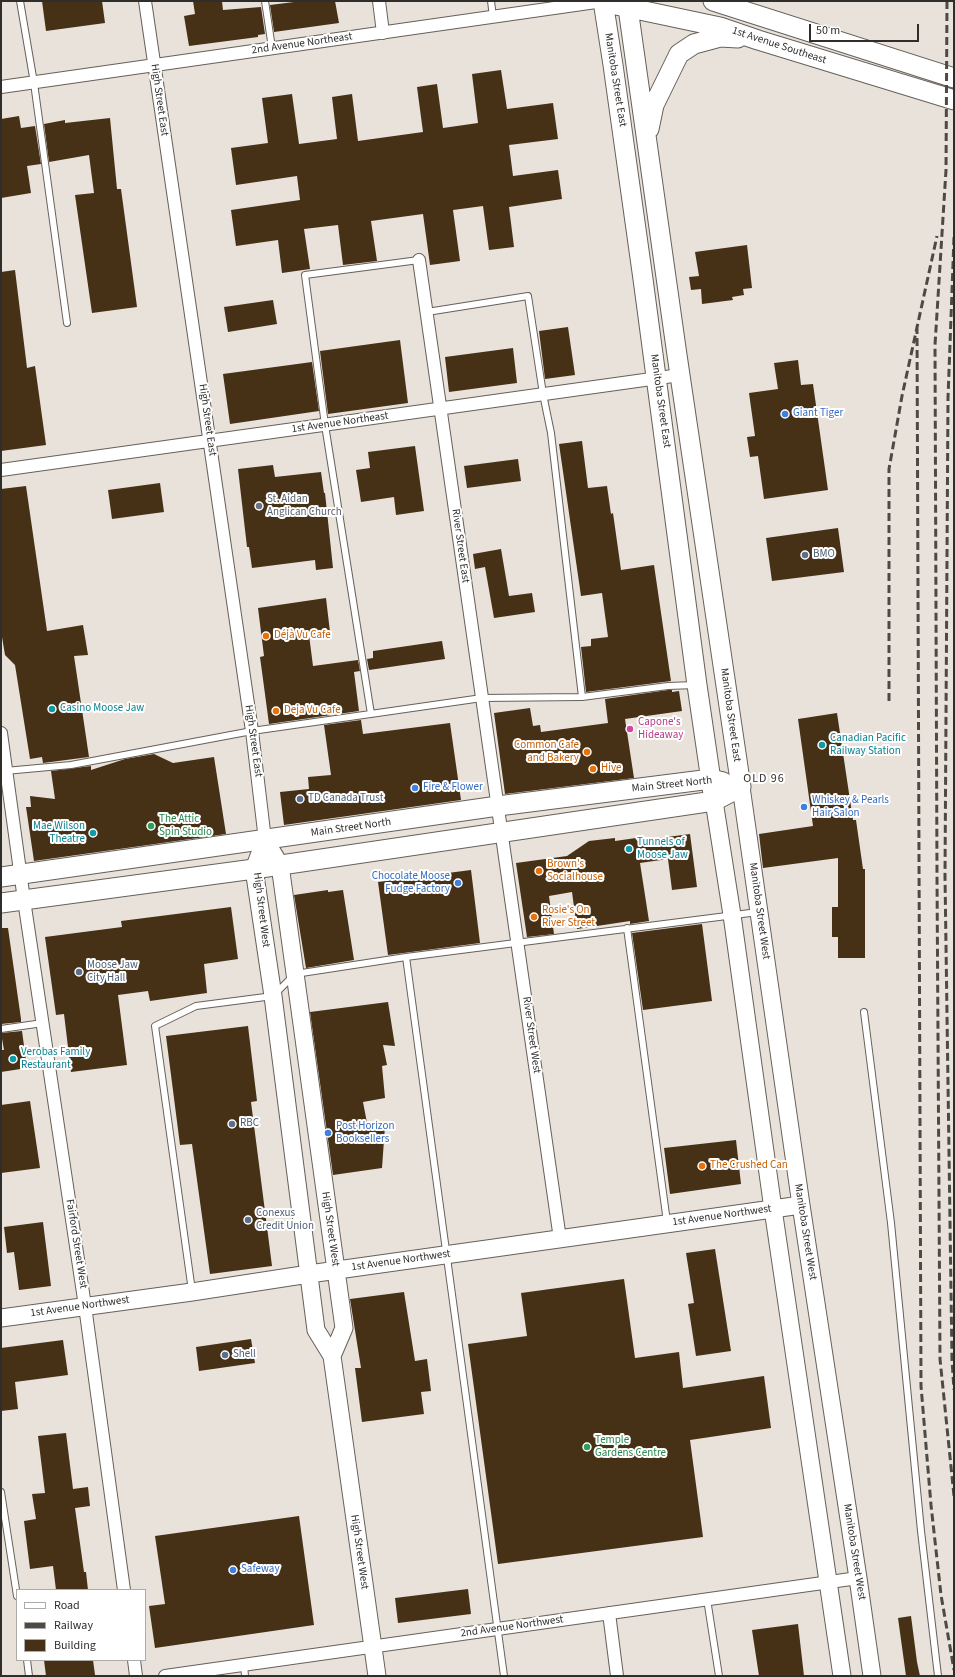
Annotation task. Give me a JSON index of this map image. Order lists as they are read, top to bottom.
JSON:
{
  "streets": {
    "main road": [
      "1st Avenue Southeast",
      "Manitoba Street East",
      "Main Street North",
      "High Street West",
      "Manitoba Street West",
      "1st Avenue Northwest"
    ],
    "street": [
      "2nd Avenue Northeast",
      "High Street East",
      "1st Avenue Northeast",
      "River Street East",
      "River Street West",
      "Fairford Street West",
      "2nd Avenue Northwest"
    ]
  },
  "crossings": [
    ["2nd Avenue Northeast", "1st Avenue Southeast"],
    ["2nd Avenue Northeast", "Manitoba Street East"],
    ["2nd Avenue Northeast", "High Street East"],
    ["1st Avenue Southeast", "Manitoba Street East"],
    ["Manitoba Street East", "1st Avenue Northeast"],
    ["Manitoba Street East", "Main Street North"],
    ["Manitoba Street East", "Manitoba Street West"],
    ["High Street East", "1st Avenue Northeast"],
    ["High Street East", "Main Street North"],
    ["High Street East", "High Street West"],
    ["1st Avenue Northeast", "River Street East"],
    ["River Street East", "Main Street North"],
    ["River Street East", "River Street West"],
    ["Main Street North", "High Street West"],
    ["Main Street North", "Manitoba Street West"],
    ["Main Street North", "River Street West"],
    ["Main Street North", "Fairford Street West"],
    ["High Street West", "1st Avenue Northwest"],
    ["High Street West", "2nd Avenue Northwest"],
    ["Manitoba Street West", "1st Avenue Northwest"],
    ["Manitoba Street West", "2nd Avenue Northwest"],
    ["River Street West", "1st Avenue Northwest"],
    ["1st Avenue Northwest", "Fairford Street West"]
  ],
  "districts": ["OLD 96"],
  "places": [
    "Giant Tiger",
    "St. Aidan Anglican Church",
    "BMO",
    "Déjà Vu Cafe",
    "Casino Moose Jaw",
    "Deja Vu Cafe",
    "Capone's Hideaway",
    "Canadian Pacific Railway Station",
    "Common Cafe and Bakery",
    "Hive",
    "Fire & Flower",
    "TD Canada Trust",
    "Whiskey & Pearls Hair Salon",
    "The Attic Spin Studio",
    "Mae Wilson Theatre",
    "Tunnels of Moose Jaw",
    "Brown's Socialhouse",
    "Chocolate Moose Fudge Factory",
    "Rosie's On River Street",
    "Moose Jaw City Hall",
    "Verobas Family Restaurant",
    "RBC",
    "Post Horizon Booksellers",
    "The Crushed Can",
    "Conexus Credit Union",
    "Shell",
    "Temple Gardens Centre",
    "Safeway"
  ],
  "legend": ["Road", "Railway", "Building"],
  "scale_bar": "50 m"
}
